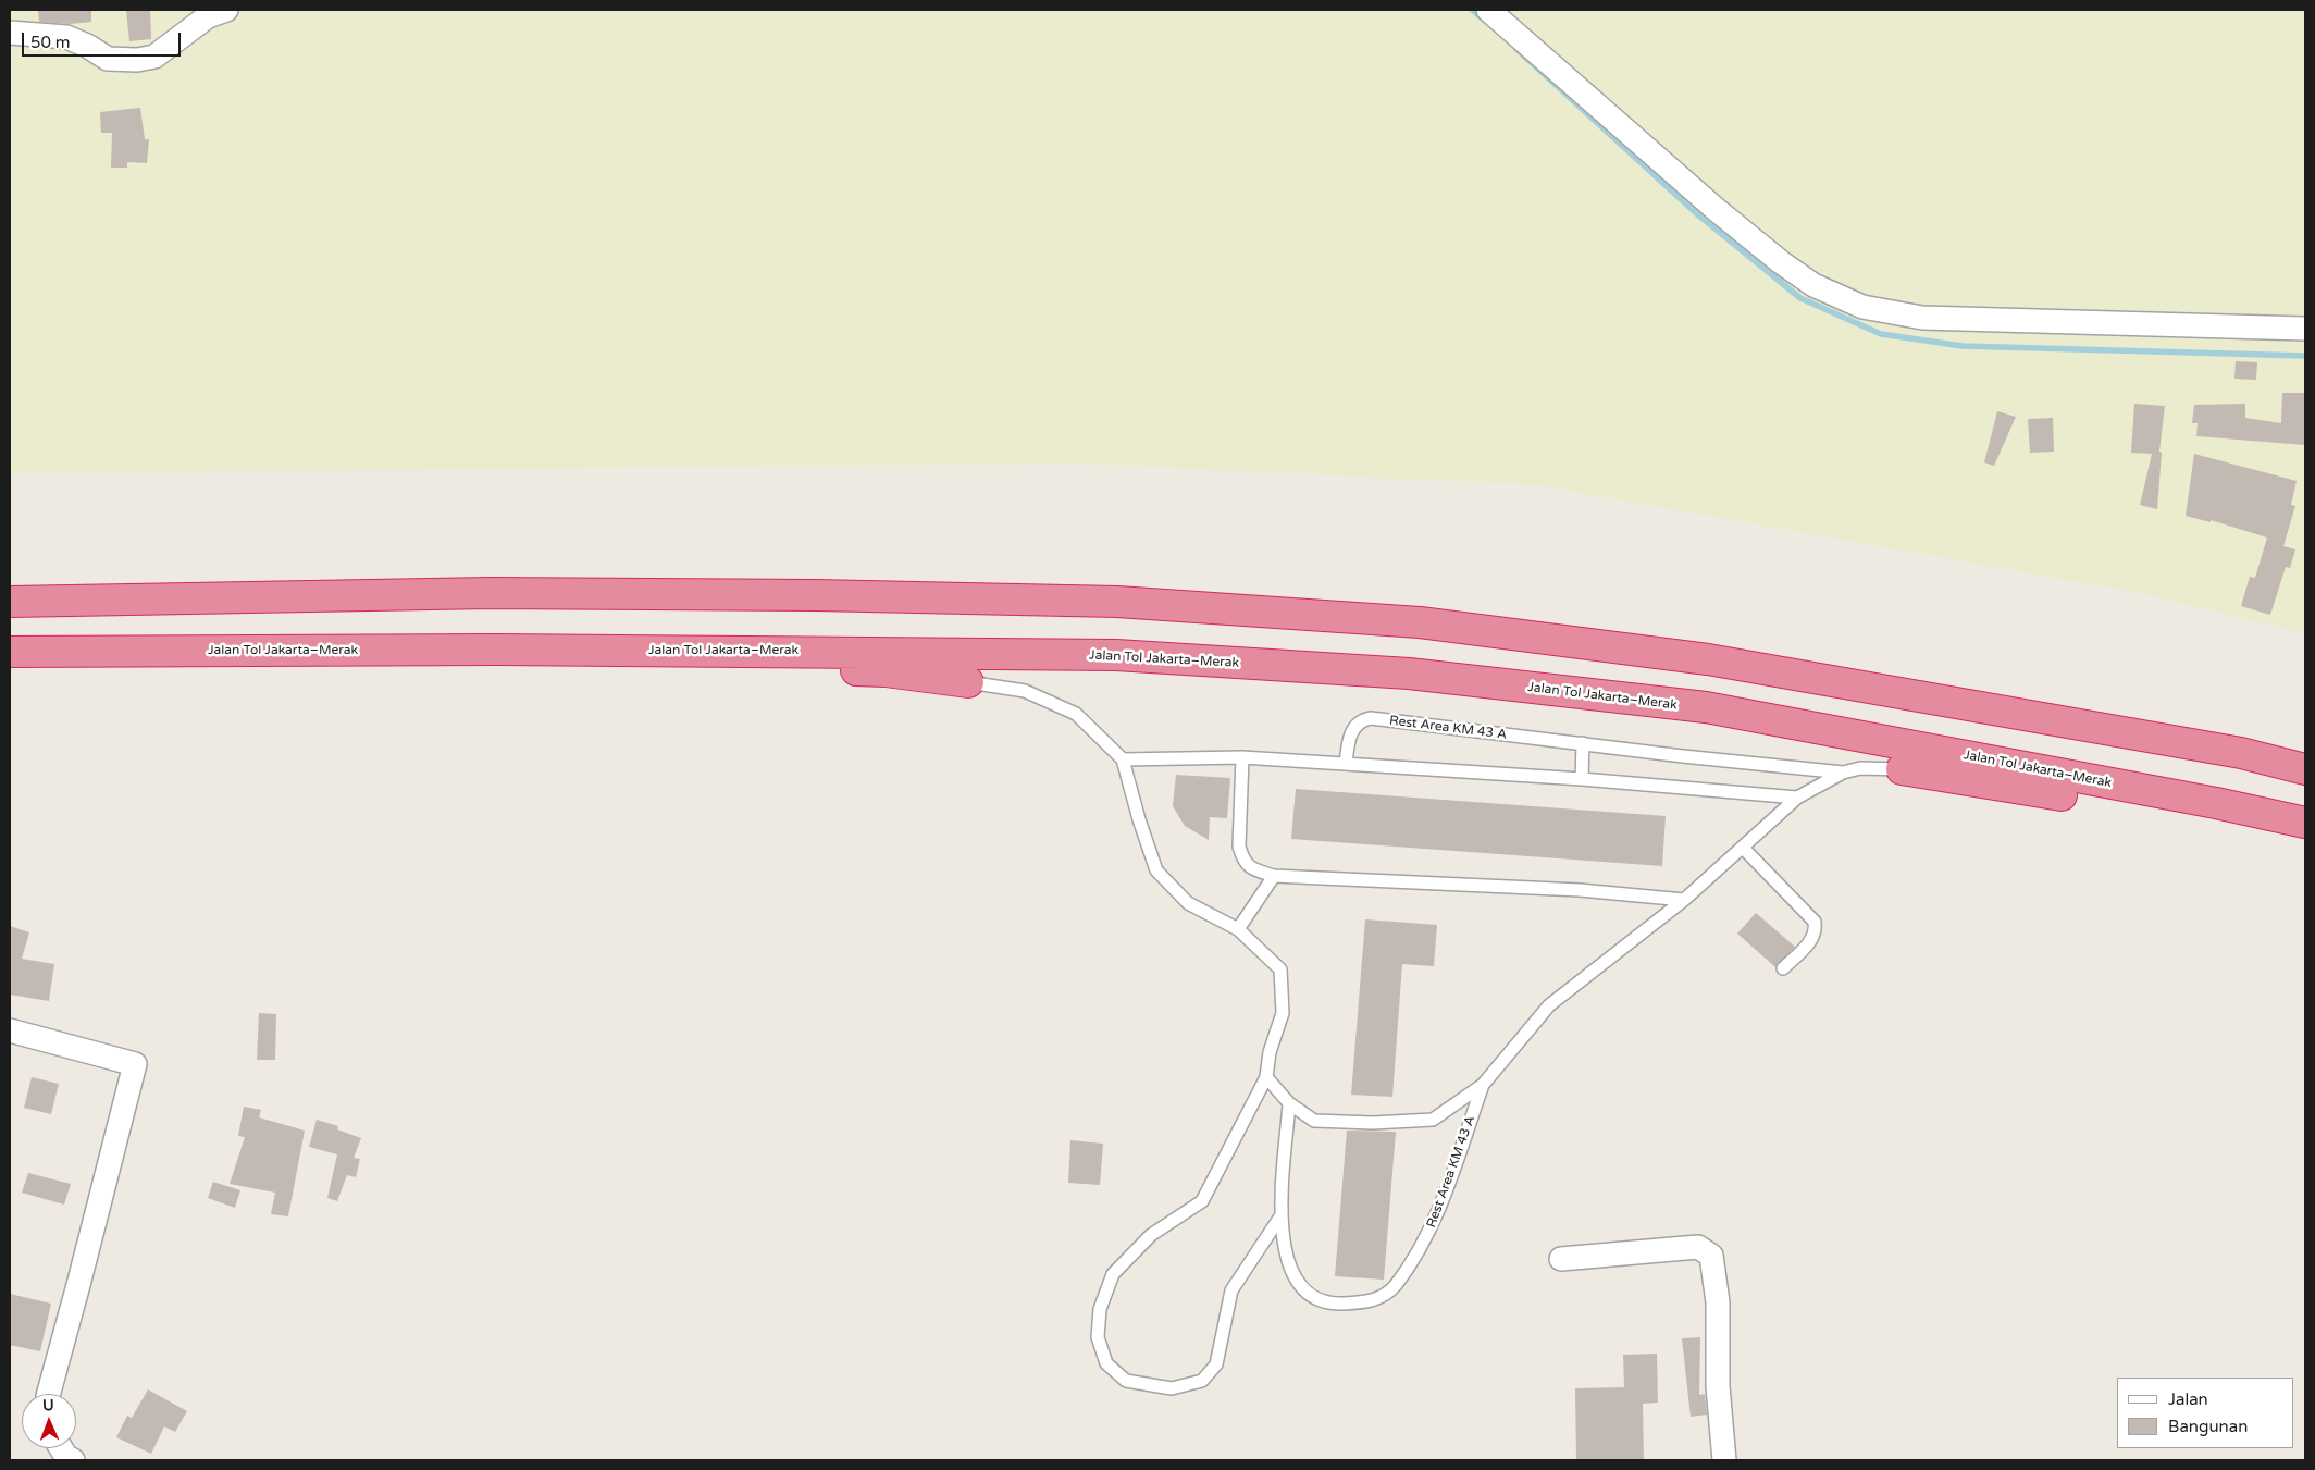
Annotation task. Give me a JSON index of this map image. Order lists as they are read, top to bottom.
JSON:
{
  "streets": {
    "highway": ["Jalan Tol Jakarta–Merak"],
    "lane": ["Rest Area KM 43 A"]
  },
  "legend": ["Jalan", "Bangunan"],
  "scale_bar": "50 m",
  "north": "top"
}
